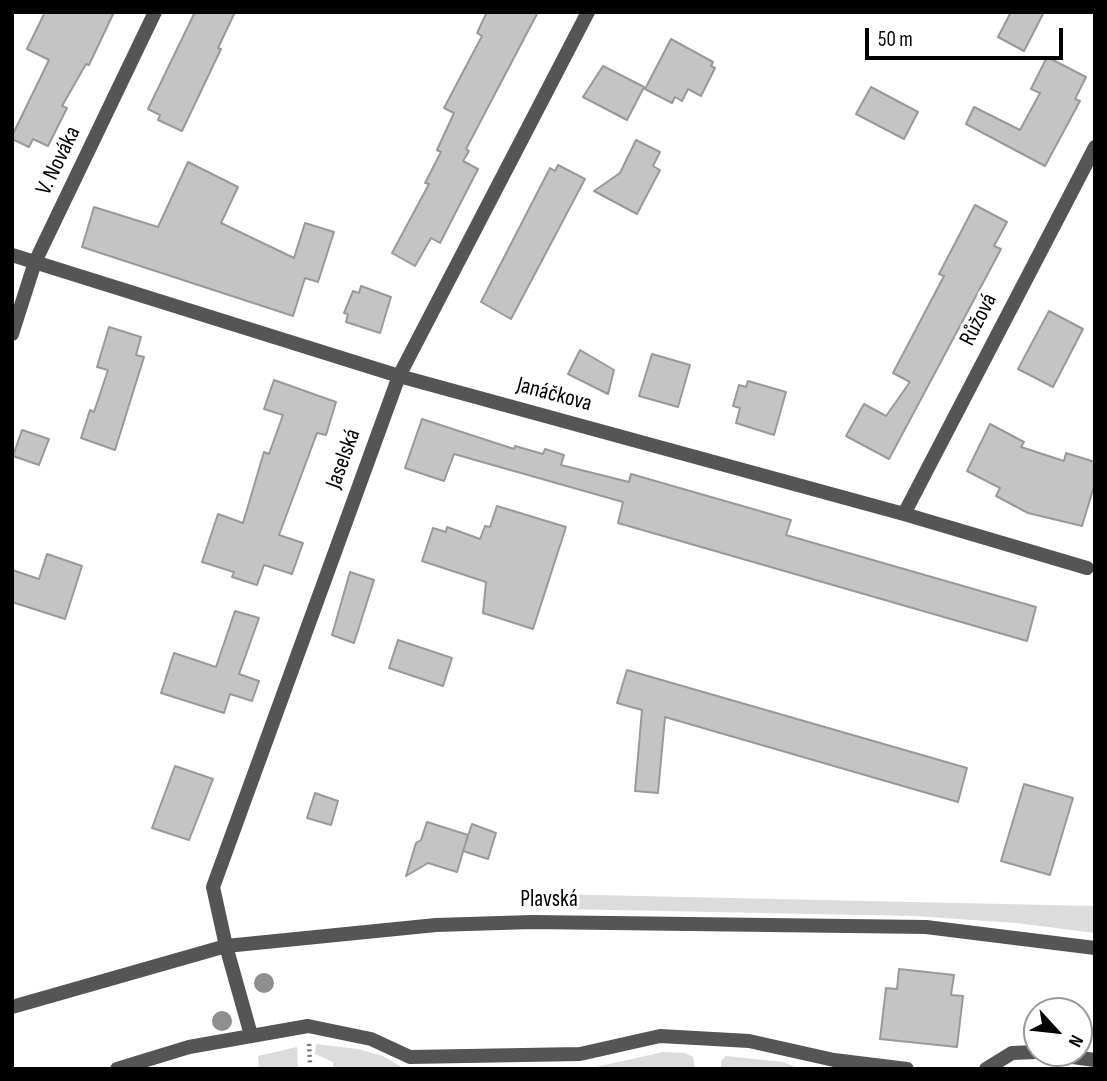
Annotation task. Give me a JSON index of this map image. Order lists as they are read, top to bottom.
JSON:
{
  "streets": {
    "street": [
      "V. Nováka",
      "Růžová",
      "Janáčkova",
      "Jaselská",
      "Plavská"
    ]
  },
  "crossings": [
    ["V. Nováka", "Janáčkova"],
    ["Růžová", "Janáčkova"],
    ["Janáčkova", "Jaselská"],
    ["Jaselská", "Plavská"]
  ],
  "scale_bar": "50 m",
  "north": "bottom right"
}
